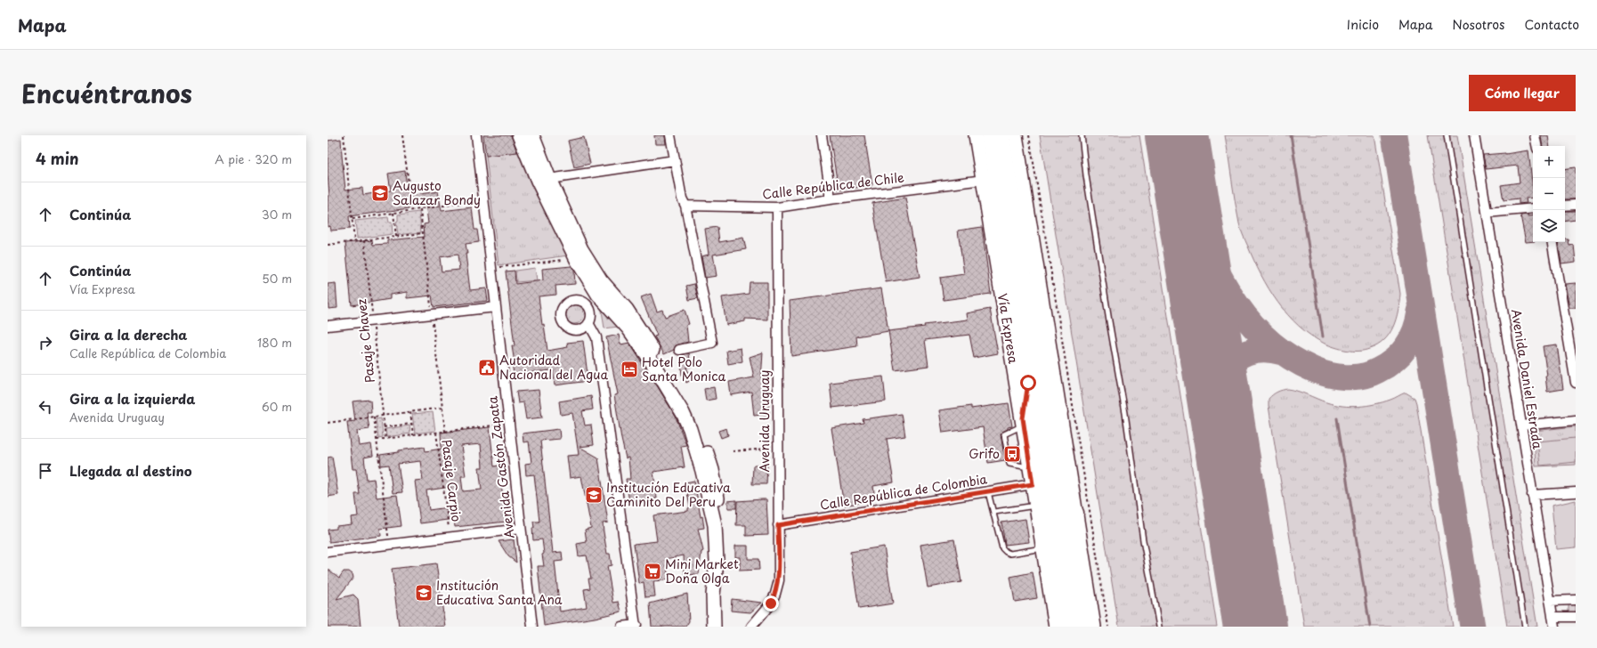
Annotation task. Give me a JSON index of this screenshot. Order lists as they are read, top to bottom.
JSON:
{
  "streets": {
    "main road": ["Vía Expresa"],
    "street": [
      "Calle República de Chile",
      "Avenida Daniel Estrada",
      "Avenida Uruguay",
      "Avenida Gastón Zapata",
      "Calle República de Colombia"
    ],
    "path": ["Pasaje Chavez", "Pasaje Carpio"]
  },
  "crossings": [
    ["Calle República de Chile", "Vía Expresa"],
    ["Calle República de Chile", "Avenida Uruguay"],
    ["Vía Expresa", "Calle República de Colombia"],
    ["Avenida Uruguay", "Calle República de Colombia"]
  ],
  "places": {
    "school or university": ["Augusto Salazar Bondy", "Institución Educativa Caminito Del Peru", "Institución Educativa Santa Ana"],
    "public building": ["Autoridad Nacional del Agua"],
    "hotel": ["Hotel Polo Santa Monica"],
    "bus stop": ["Grifo"],
    "supermarket": ["Mini Market Doña Olga"]
  },
  "page": {
    "header": "Mapa",
    "nav": [
      "Inicio",
      "Mapa",
      "Nosotros",
      "Contacto"
    ],
    "title": "Encuéntranos",
    "buttons": "Cómo llegar",
    "heading": ["4 min", "A pie · 320 m"],
    "map_buttons": ["+", "−"],
    "list": [
      ["Continúa", "30 m"],
      ["Continúa", "Vía Expresa", "50 m"],
      ["Gira a la derecha", "Calle República de Colombia", "180 m"],
      ["Gira a la izquierda", "Avenida Uruguay", "60 m"],
      "Llegada al destino"
    ]
  }
}
